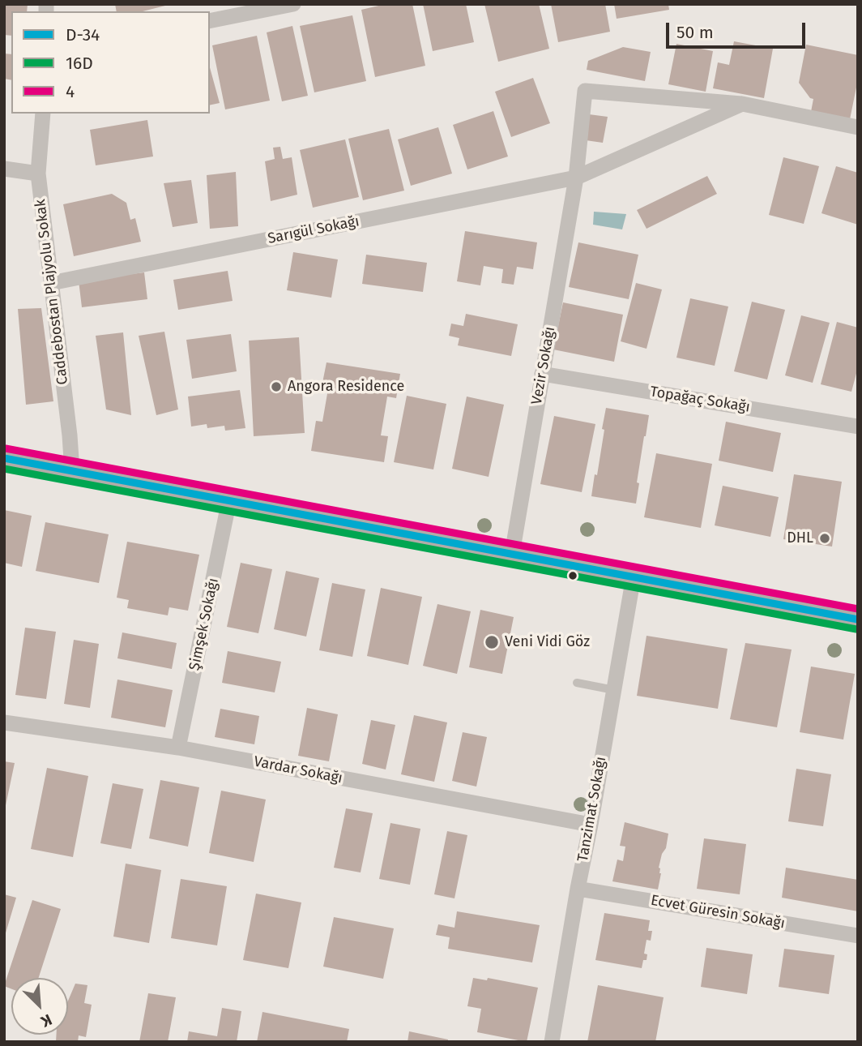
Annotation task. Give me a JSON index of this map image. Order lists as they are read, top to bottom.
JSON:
{
  "streets": {
    "street": [
      "Sarıgül Sokağı",
      "Caddebostan Plajyolu Sokak",
      "Vezir Sokağı",
      "Topağaç Sokağı",
      "Şimşek Sokağı",
      "Vardar Sokağı",
      "Tanzimat Sokağı",
      "Ecvet Güresin Sokağı"
    ]
  },
  "crossings": [
    ["Sarıgül Sokağı", "Caddebostan Plajyolu Sokak"],
    ["Sarıgül Sokağı", "Vezir Sokağı"],
    ["Vezir Sokağı", "Topağaç Sokağı"],
    ["Şimşek Sokağı", "Vardar Sokağı"],
    ["Vardar Sokağı", "Tanzimat Sokağı"],
    ["Tanzimat Sokağı", "Ecvet Güresin Sokağı"]
  ],
  "places": ["Angora Residence", "DHL", "Veni Vidi Göz"],
  "lines": ["transit line 4", "transit line D-34", "transit line 16D"],
  "legend": ["D-34", "16D", "4"],
  "scale_bar": "50 m",
  "north": "bottom right"
}
